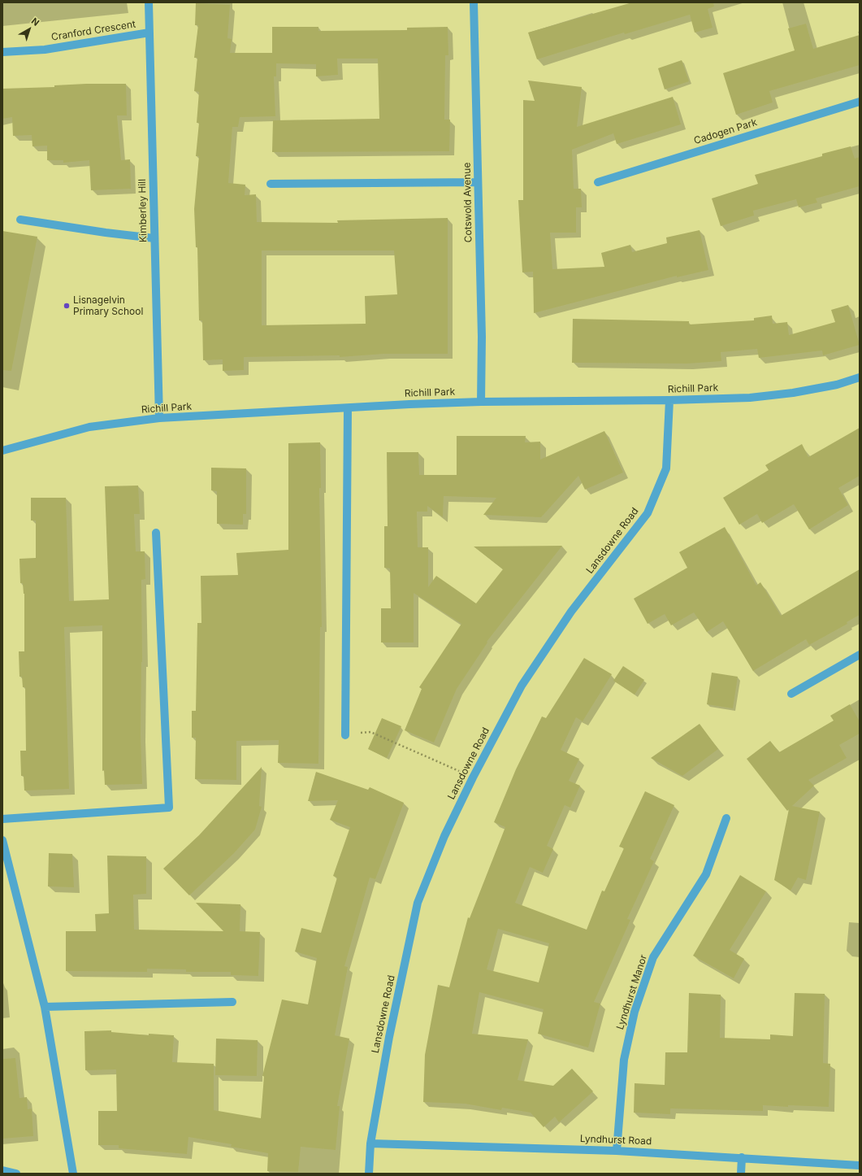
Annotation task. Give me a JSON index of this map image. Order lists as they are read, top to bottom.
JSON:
{
  "streets": {
    "street": [
      "Cranford Crescent",
      "Cadogen Park",
      "Cotswold Avenue",
      "Kimberley Hill",
      "Richill Park",
      "Lansdowne Road",
      "Lyndhurst Manor",
      "Lyndhurst Road"
    ]
  },
  "crossings": [
    ["Cranford Crescent", "Kimberley Hill"],
    ["Cotswold Avenue", "Richill Park"],
    ["Kimberley Hill", "Richill Park"],
    ["Richill Park", "Lansdowne Road"],
    ["Lansdowne Road", "Lyndhurst Road"],
    ["Lyndhurst Manor", "Lyndhurst Road"]
  ],
  "places": ["Lisnagelvin Primary School"],
  "north": "top right"
}
